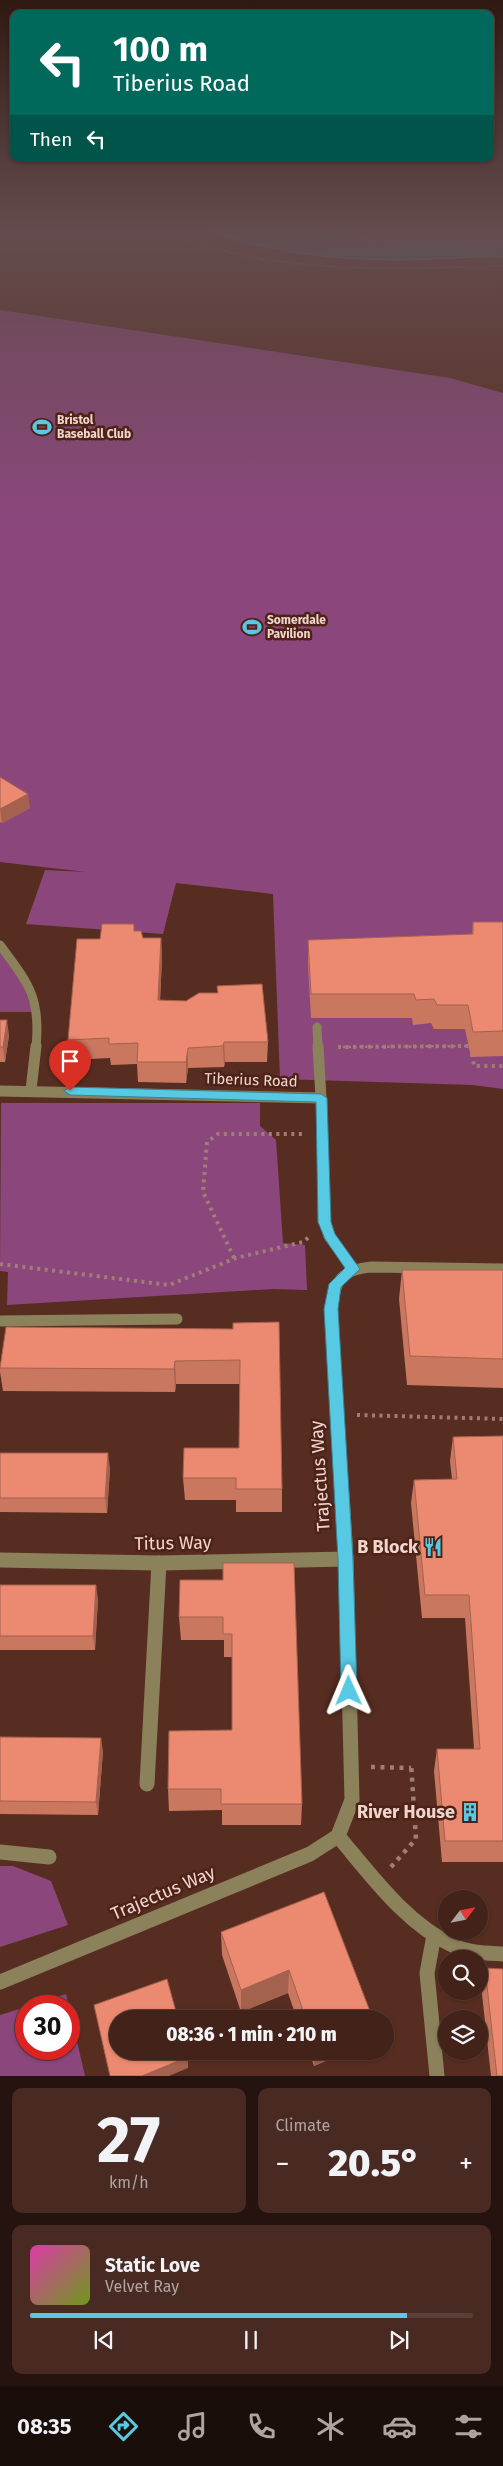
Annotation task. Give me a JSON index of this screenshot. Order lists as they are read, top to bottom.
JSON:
{
  "streets": {
    "street": ["Tiberius Road", "Trajectus Way", "Titus Way"]
  },
  "crossings": [
    ["Trajectus Way", "Titus Way"]
  ],
  "places": {
    "sports": ["Bristol Baseball Club", "Somerdale Pavilion"],
    "restaurant": ["B Block"],
    "building": ["River House"]
  },
  "north": "top right",
  "page": {
    "turn": ["100 m", "Tiberius Road"],
    "then": "Then",
    "limit": "30",
    "trip": "08:36 · 1 min · 210 m",
    "tile": [
      ["27", "km/h"],
      "Climate"
    ],
    "heat": ["−", "20.5°", "+"],
    "song": ["Static Love", "Velvet Ray"],
    "tabs": "08:35"
  }
}
